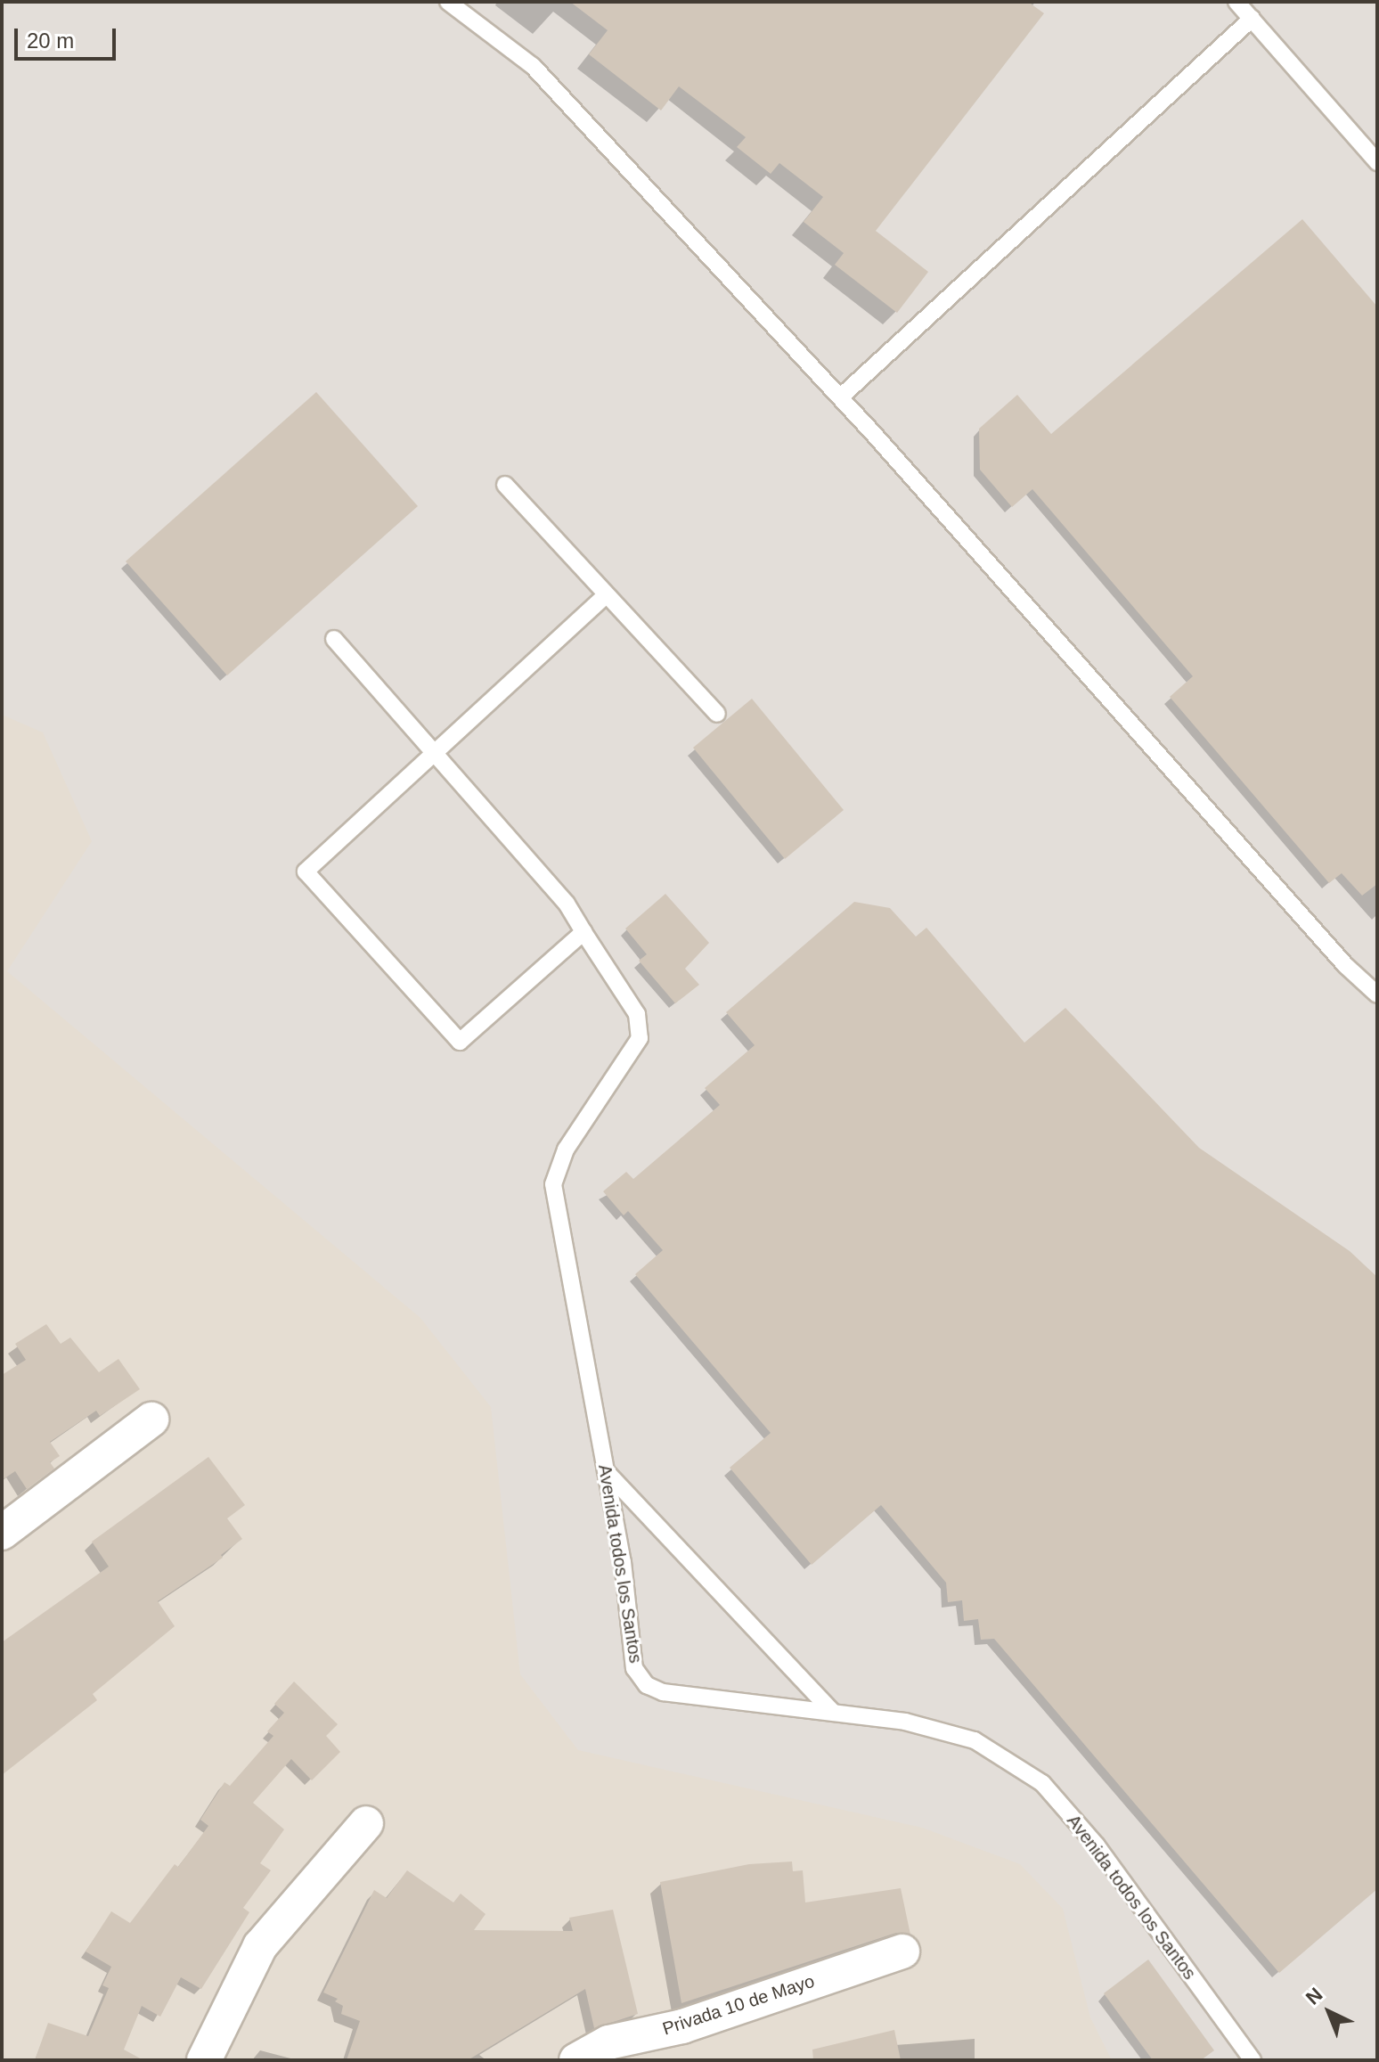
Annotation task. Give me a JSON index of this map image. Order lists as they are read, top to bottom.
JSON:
{
  "streets": {
    "street": ["Privada 10 de Mayo"],
    "lane": ["Avenida todos los Santos"]
  },
  "scale_bar": "20 m",
  "north": "top left"
}
